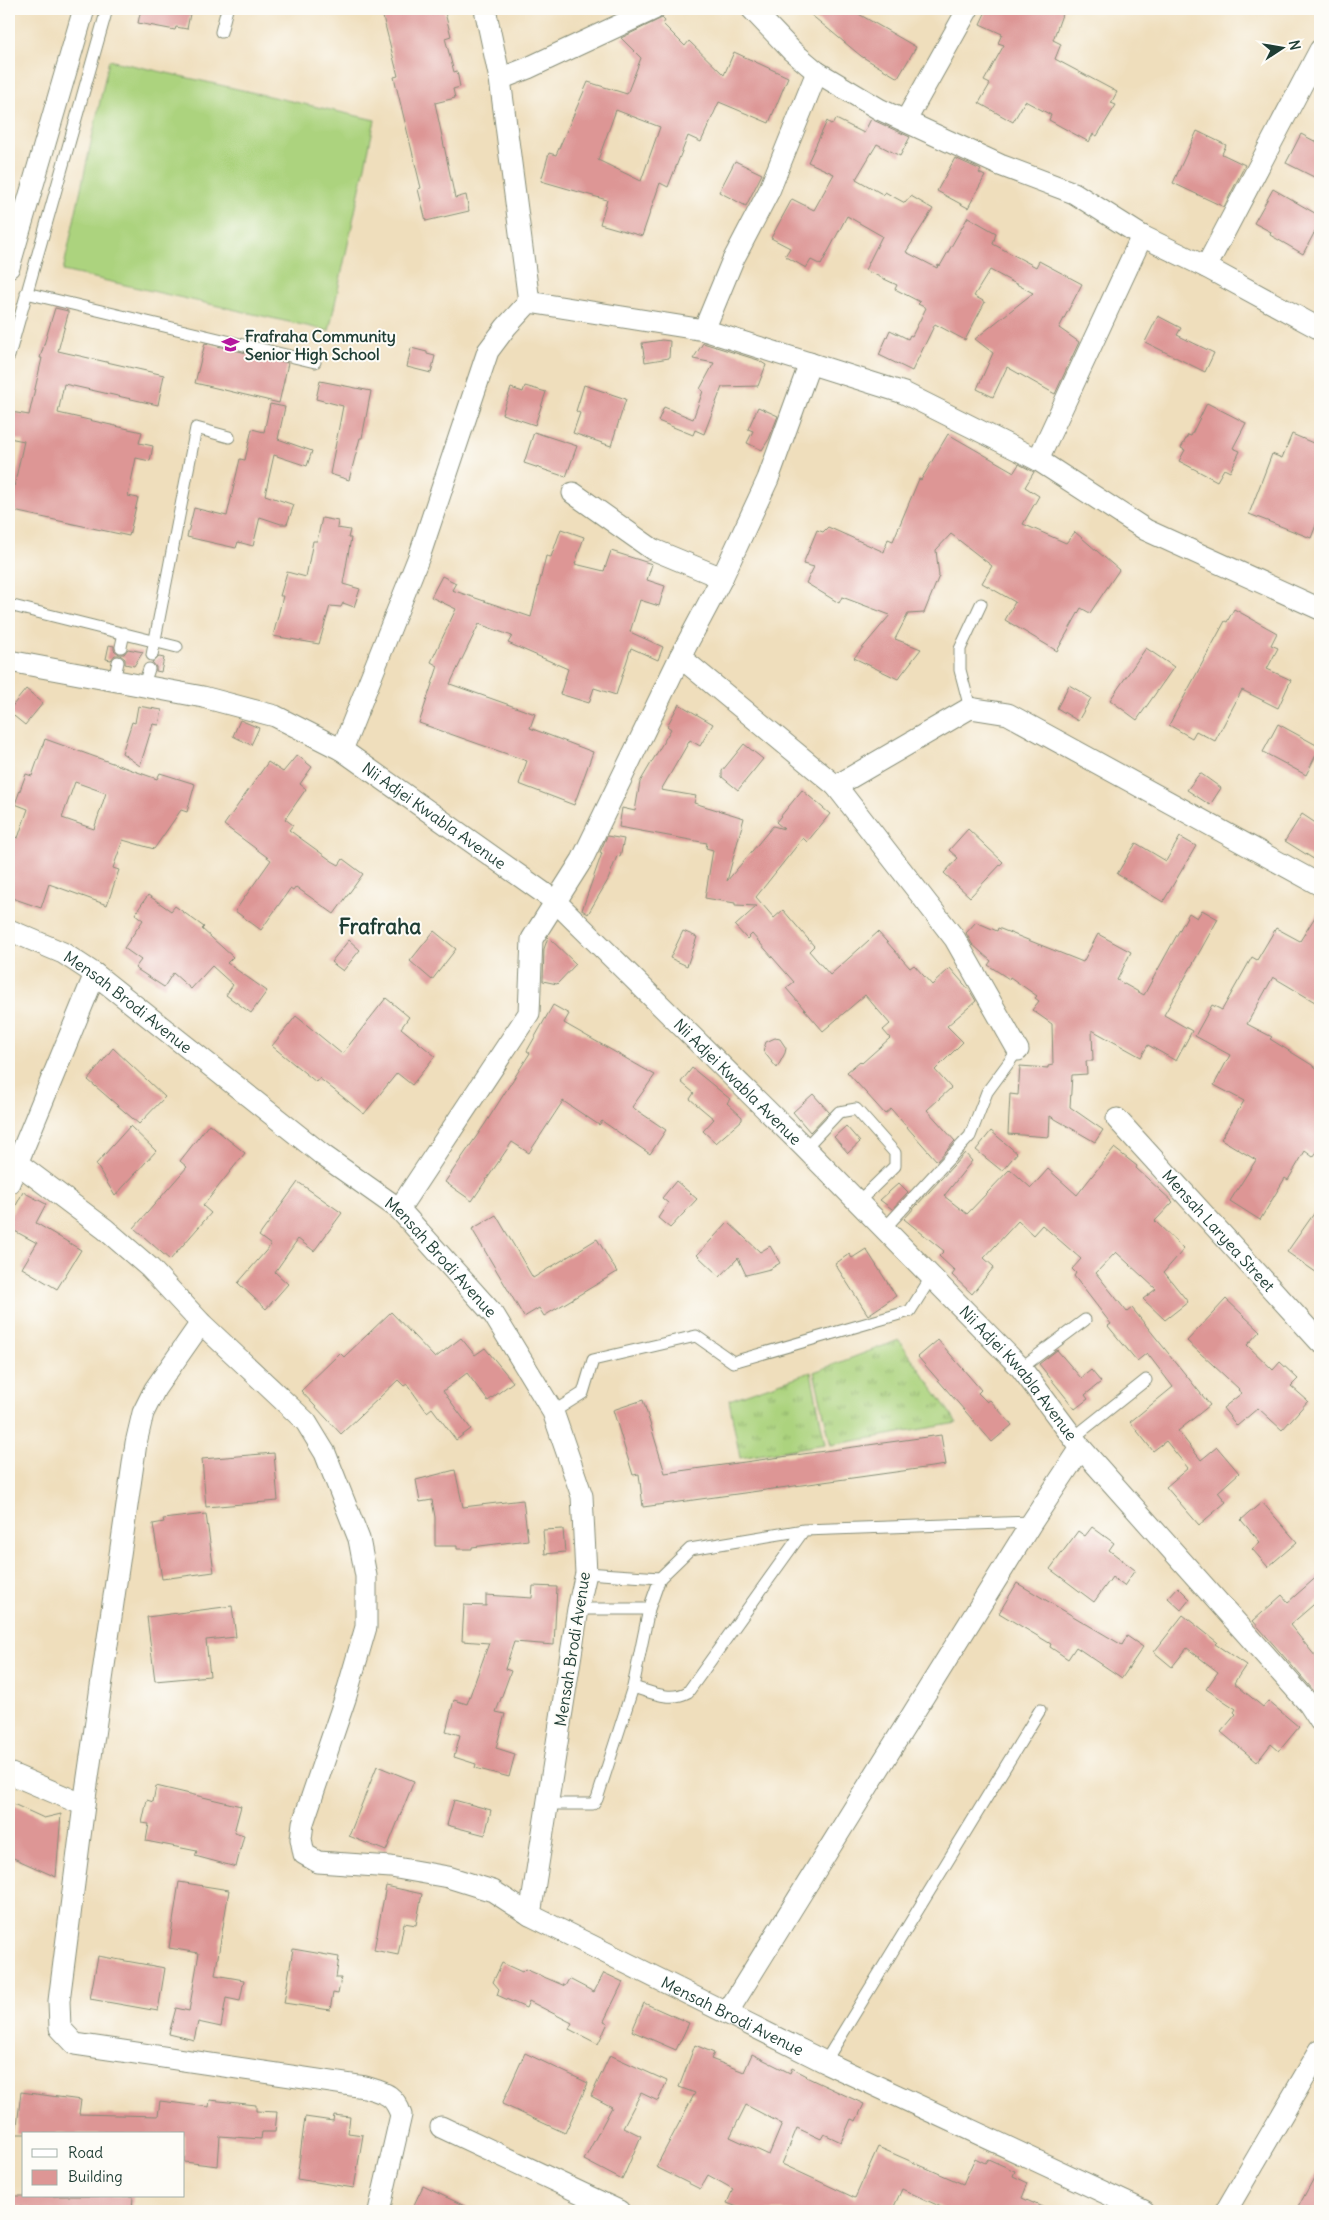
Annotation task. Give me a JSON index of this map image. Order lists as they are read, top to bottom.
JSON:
{
  "streets": {
    "street": ["Nii Adjei Kwabla Avenue", "Mensah Brodi Avenue", "Mensah Laryea Street"]
  },
  "districts": ["Frafraha"],
  "places": {
    "school or university": ["Frafraha Community Senior High School"]
  },
  "legend": ["Road", "Building"],
  "north": "right"
}
